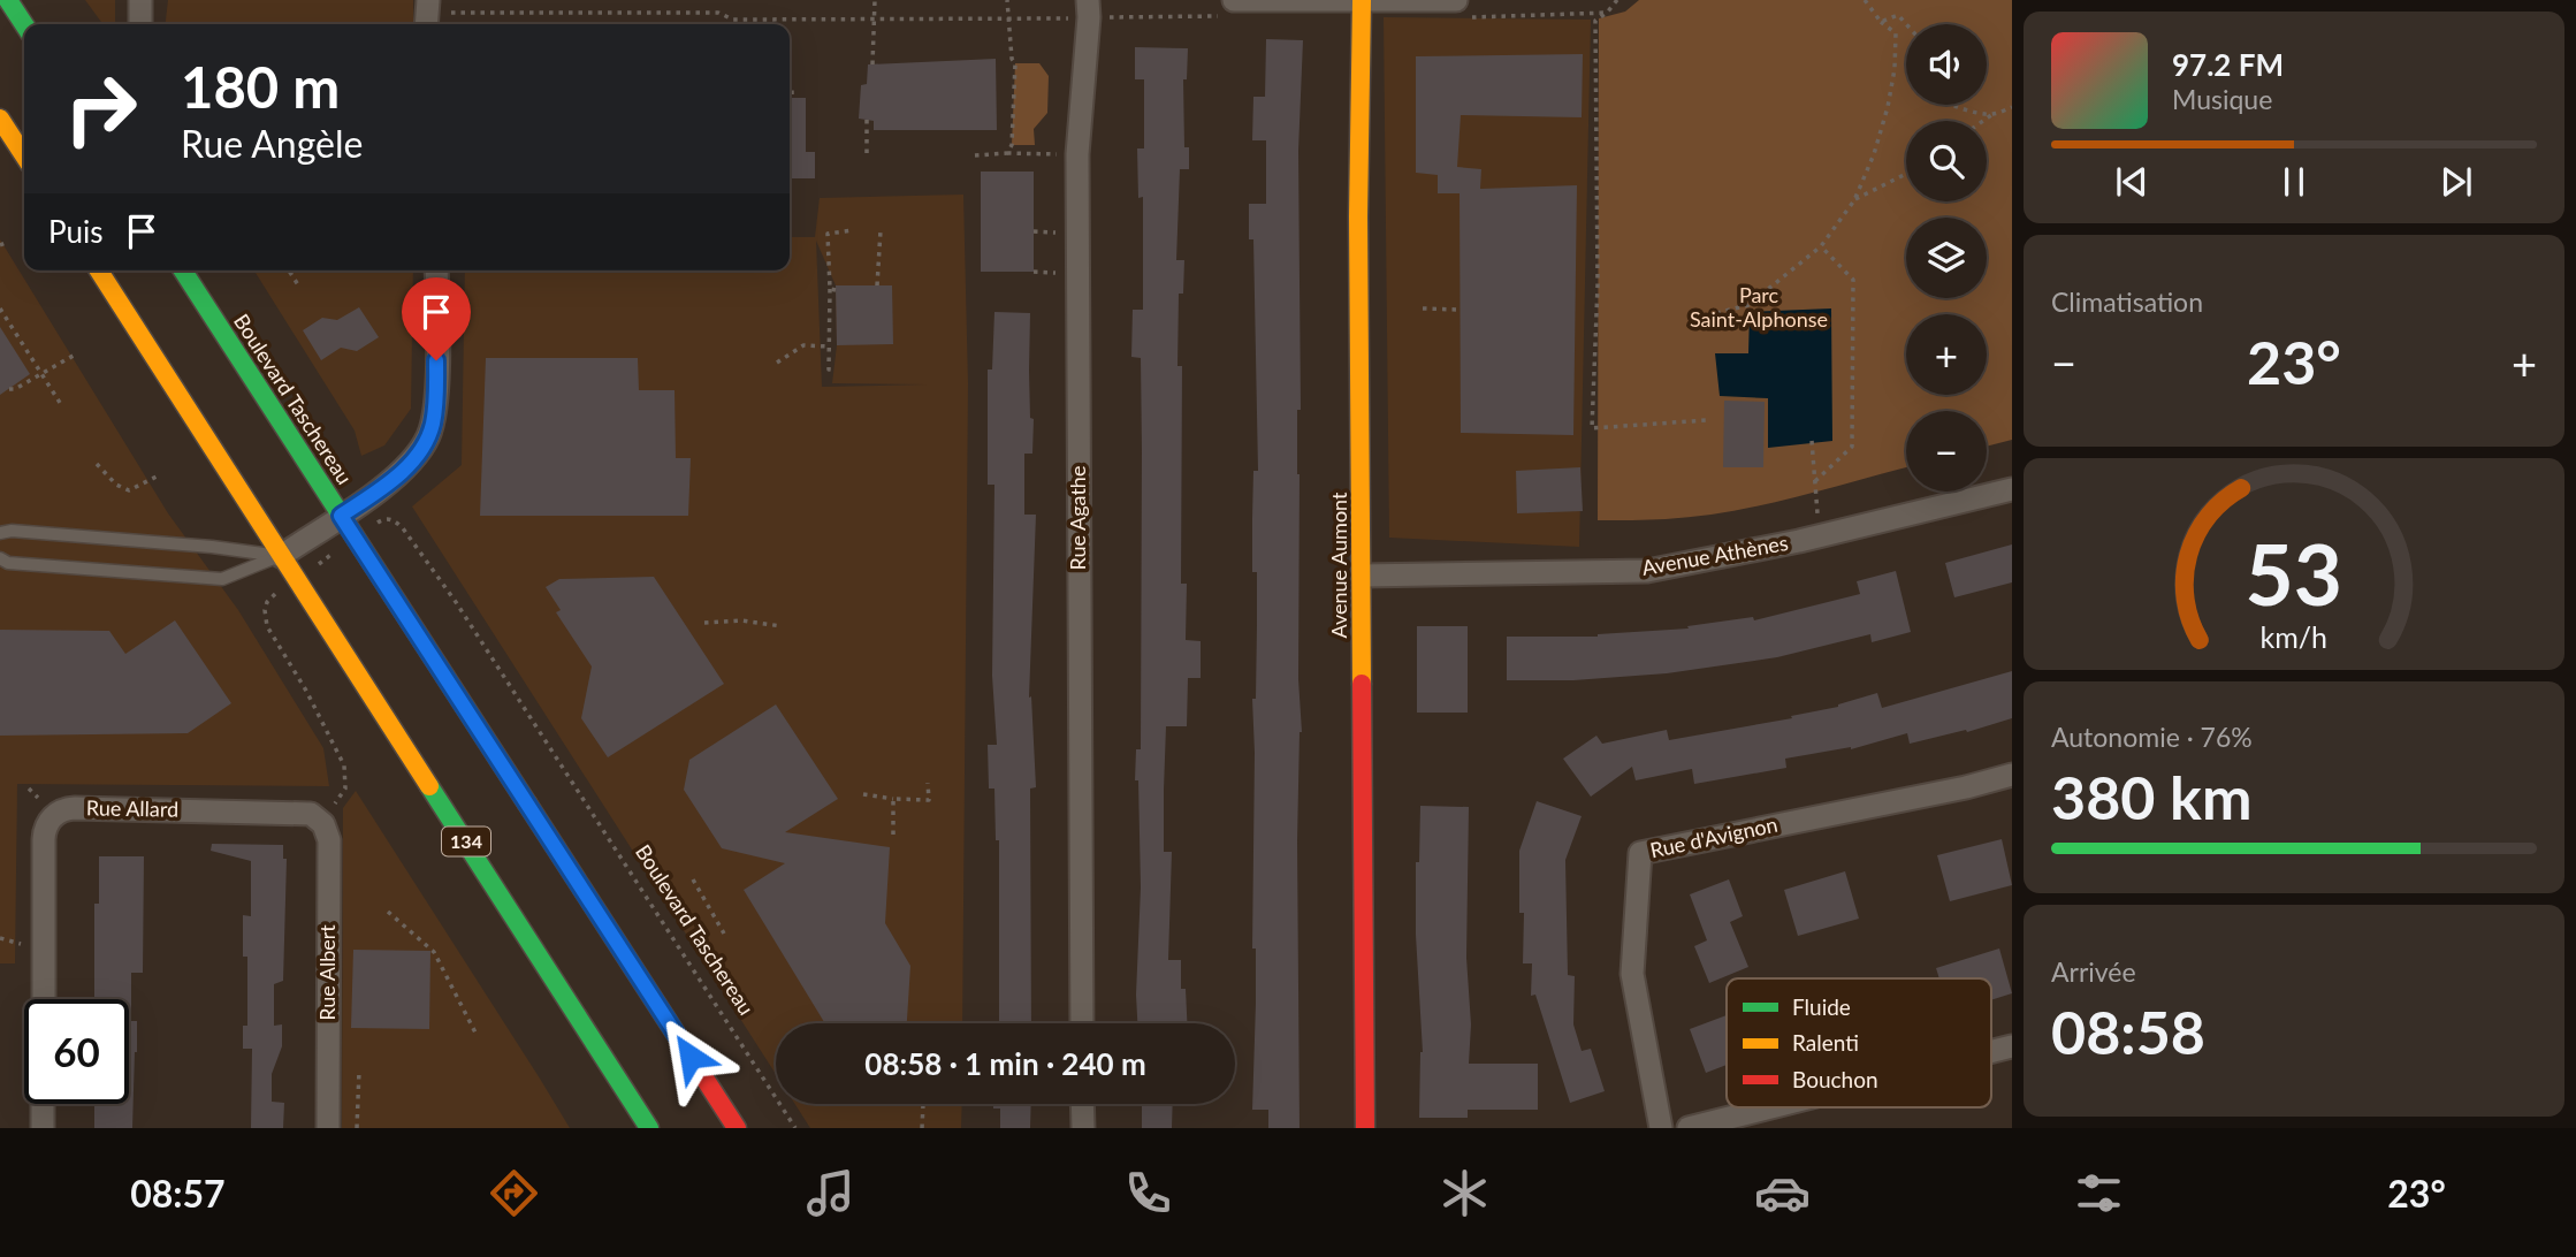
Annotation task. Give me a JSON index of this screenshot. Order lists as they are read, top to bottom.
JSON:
{
  "streets": {
    "main road": ["Boulevard Taschereau", "Avenue Aumont", "134"],
    "street": [
      "Rue Agathe",
      "Avenue Athènes",
      "Rue Allard",
      "Rue d'Avignon",
      "Rue Albert"
    ]
  },
  "crossings": [
    ["Avenue Athènes", "Avenue Aumont"],
    ["Rue Allard", "Rue Albert"]
  ],
  "parks": ["Parc Saint-Alphonse"],
  "legend": ["Fluide", "Ralenti", "Bouchon"],
  "page": {
    "map_buttons": ["+", "−"],
    "turn": ["180 m", "Rue Angèle"],
    "song": ["97.2 FM", "Musique"],
    "then": "Puis",
    "tile": [
      "Climatisation",
      ["Autonomie · 76%", "380 km"],
      ["Arrivée", "08:58"]
    ],
    "heat": ["−", "23°", "+"],
    "limit": "60",
    "trip": "08:58 · 1 min · 240 m",
    "tabs": ["08:57", "23°"],
    "gauge": ["53", "km/h"]
  }
}
